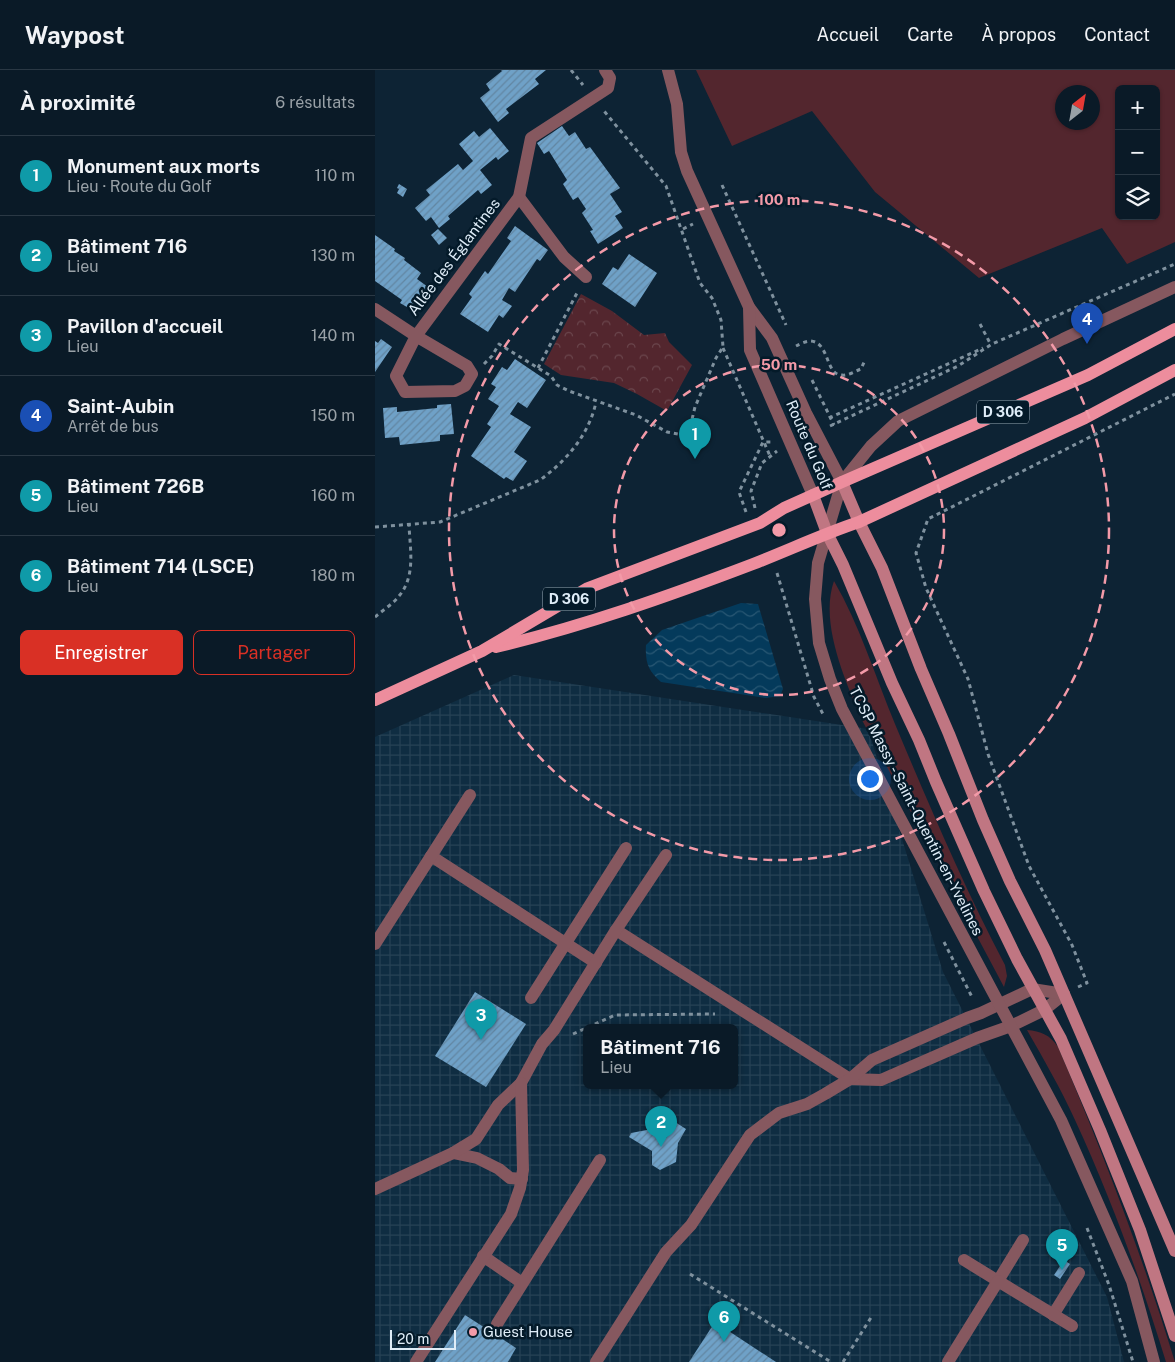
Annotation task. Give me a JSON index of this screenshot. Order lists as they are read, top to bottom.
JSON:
{
  "streets": {
    "main road": ["D 306", "Route du Golf"],
    "street": ["Allée des Églantines", "TCSP Massy - Saint-Quentin-en-Yvelines"]
  },
  "crossings": [
    ["D 306", "Route du Golf"],
    ["D 306", "TCSP Massy - Saint-Quentin-en-Yvelines"],
    ["Route du Golf", "TCSP Massy - Saint-Quentin-en-Yvelines"]
  ],
  "places": ["Guest House"],
  "scale_bar": "20 m",
  "north": "top right",
  "page": {
    "header": "Waypost",
    "nav": [
      "Accueil",
      "Carte",
      "À propos",
      "Contact"
    ],
    "heading": ["À proximité", "6 résultats"],
    "map_buttons": ["+", "−"],
    "list": [
      {
        "mark": "1",
        "name": "Monument aux morts",
        "note": "Lieu · Route du Golf",
        "value": "110 m"
      },
      {
        "mark": "2",
        "name": "Bâtiment 716",
        "note": "Lieu",
        "value": "130 m"
      },
      {
        "mark": "3",
        "name": "Pavillon d'accueil",
        "note": "Lieu",
        "value": "140 m"
      },
      {
        "mark": "4",
        "name": "Saint-Aubin",
        "note": "Arrêt de bus",
        "value": "150 m"
      },
      {
        "mark": "5",
        "name": "Bâtiment 726B",
        "note": "Lieu",
        "value": "160 m"
      },
      {
        "mark": "6",
        "name": "Bâtiment 714 (LSCE)",
        "note": "Lieu",
        "value": "180 m"
      }
    ],
    "pins": [
      "4",
      "1",
      "3",
      "2",
      "5",
      "6"
    ],
    "buttons": ["Enregistrer", "Partager"],
    "popup": ["Bâtiment 716", "Lieu"],
    "scale": "20 m"
  },
  "rings": ["100 m", "50 m"]
}
